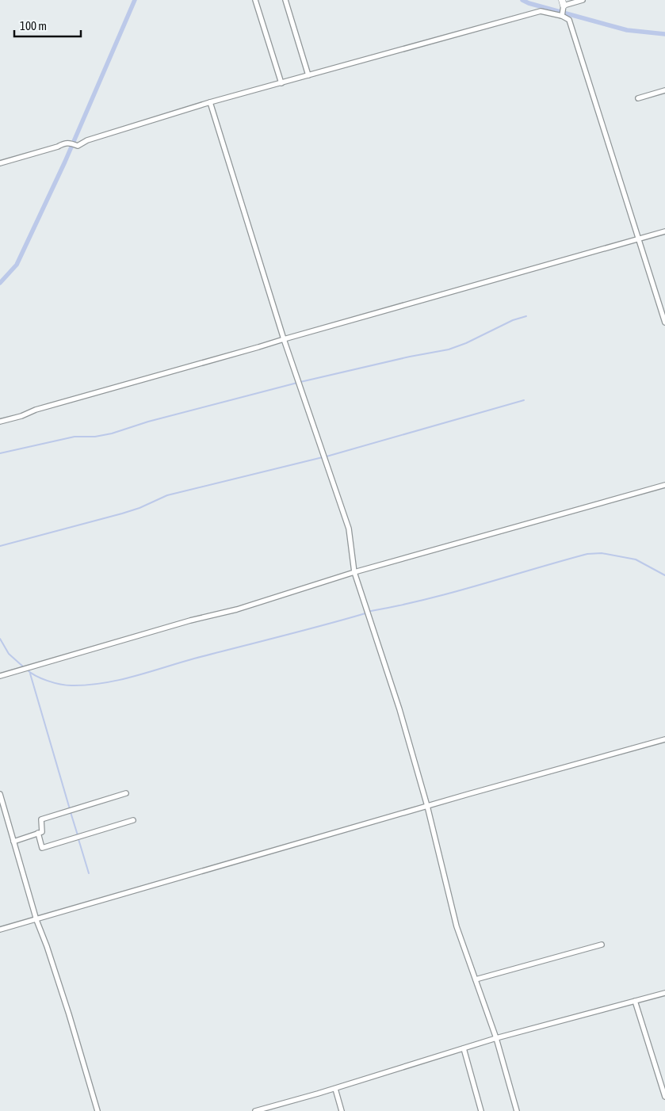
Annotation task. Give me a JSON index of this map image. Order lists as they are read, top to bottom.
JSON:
{
  "scale_bar": "100 m"
}
